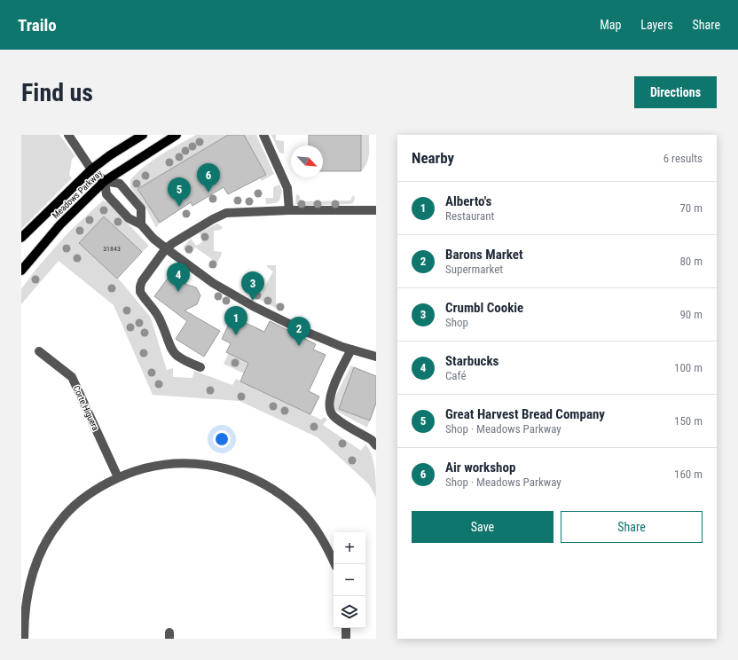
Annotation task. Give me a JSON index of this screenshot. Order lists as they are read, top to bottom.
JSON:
{
  "streets": {
    "main road": ["Meadows Parkway"],
    "street": ["Corte Higuera"]
  },
  "house_numbers": ["31843"],
  "north": "bottom right",
  "page": {
    "header": "Trailo",
    "nav": ["Map", "Layers", "Share"],
    "buttons": [
      "Directions",
      ["Save", "Share"]
    ],
    "title": "Find us",
    "heading": ["Nearby", "6 results"],
    "pins": [
      "6",
      "5",
      "4",
      "3",
      "1",
      "2"
    ],
    "list": [
      {
        "mark": "1",
        "name": "Alberto's",
        "note": "Restaurant",
        "value": "70 m"
      },
      {
        "mark": "2",
        "name": "Barons Market",
        "note": "Supermarket",
        "value": "80 m"
      },
      {
        "mark": "3",
        "name": "Crumbl Cookie",
        "note": "Shop",
        "value": "90 m"
      },
      {
        "mark": "4",
        "name": "Starbucks",
        "note": "Café",
        "value": "100 m"
      },
      {
        "mark": "5",
        "name": "Great Harvest Bread Company",
        "note": "Shop · Meadows Parkway",
        "value": "150 m"
      },
      {
        "mark": "6",
        "name": "Air workshop",
        "note": "Shop · Meadows Parkway",
        "value": "160 m"
      }
    ],
    "map_buttons": ["+", "−"]
  }
}
